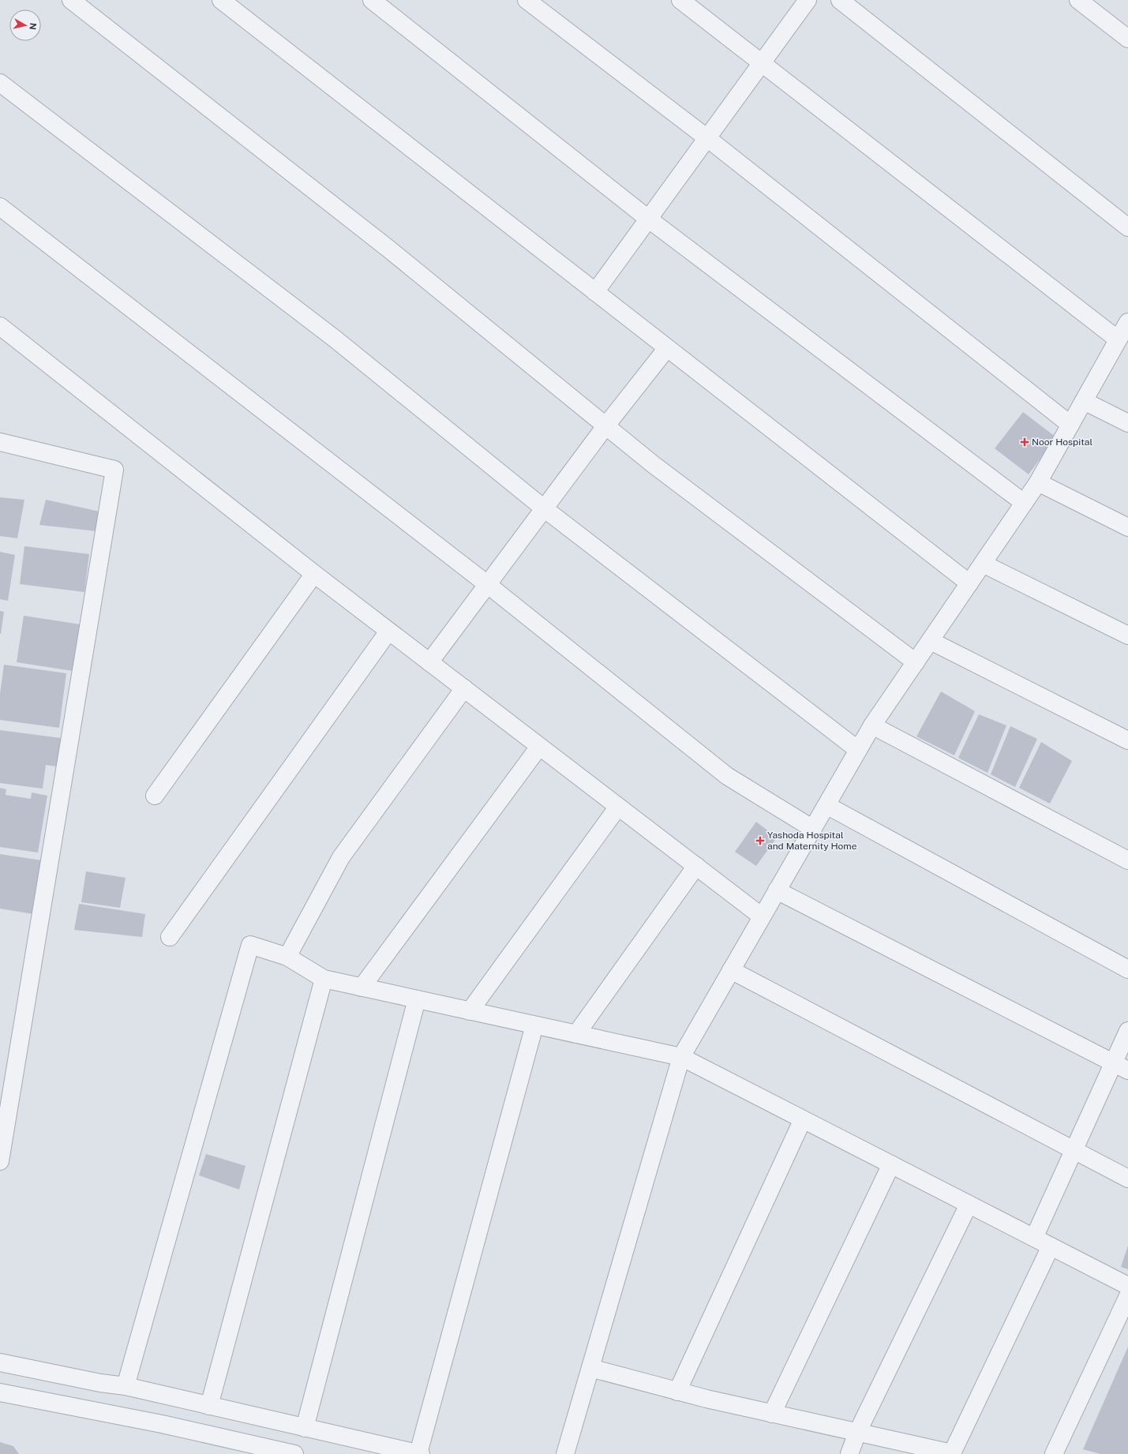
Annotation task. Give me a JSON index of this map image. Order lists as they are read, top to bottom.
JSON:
{
  "places": {
    "health": ["Noor Hospital", "Yashoda Hospital and Maternity Home"]
  },
  "north": "right"
}
